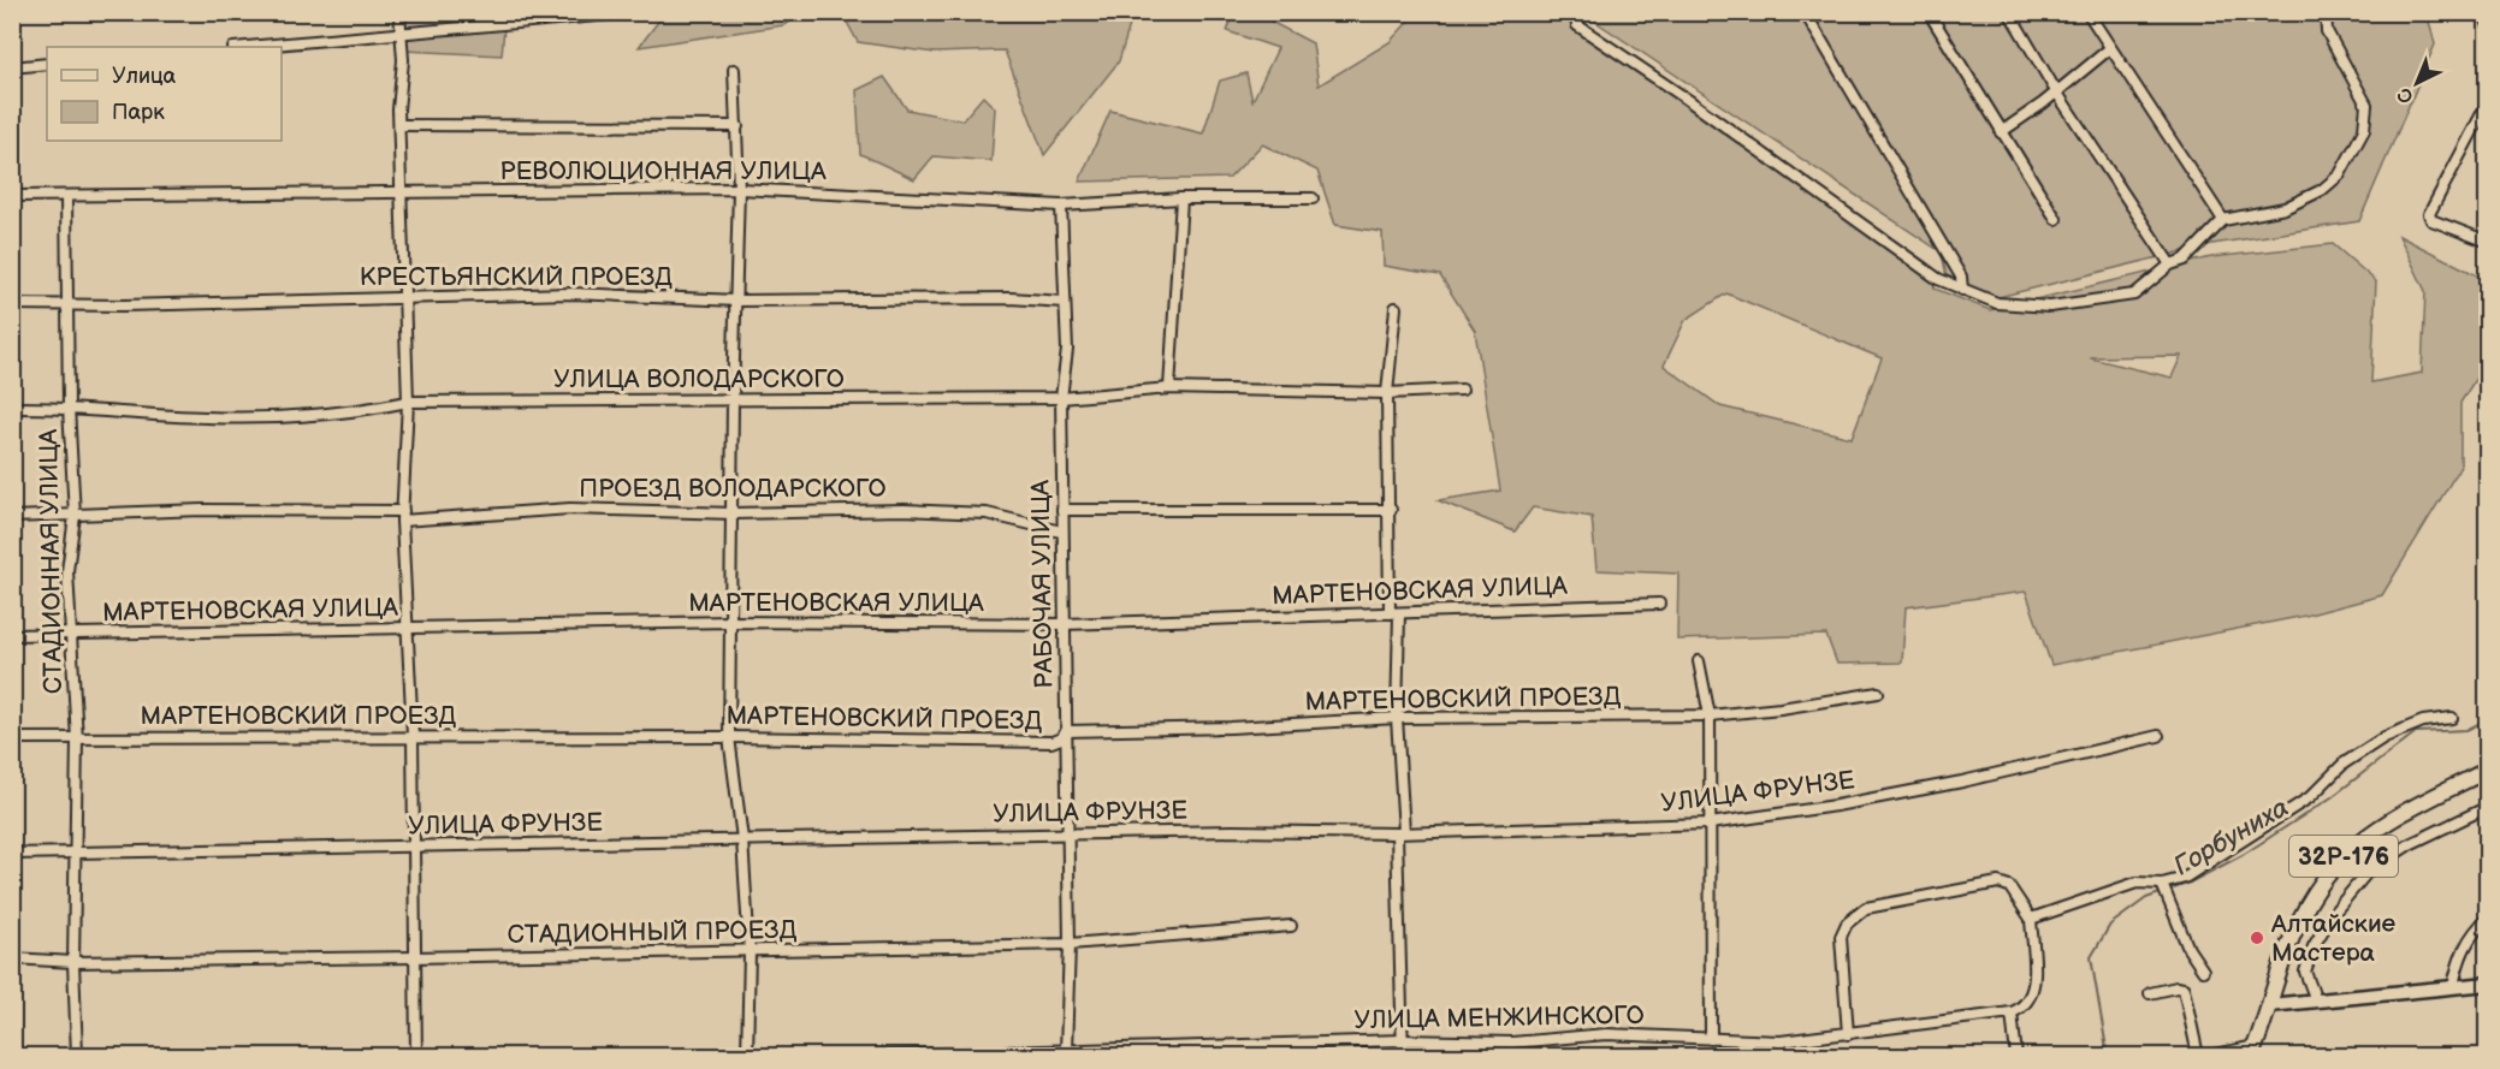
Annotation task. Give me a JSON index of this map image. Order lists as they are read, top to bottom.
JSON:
{
  "streets": {
    "main road": ["32Р-176"],
    "street": [
      "РЕВОЛЮЦИОННАЯ УЛИЦА",
      "КРЕСТЬЯНСКИЙ ПРОЕЗД",
      "УЛИЦА ВОЛОДАРСКОГО",
      "ПРОЕЗД ВОЛОДАРСКОГО",
      "СТАДИОННАЯ УЛИЦА",
      "РАБОЧАЯ УЛИЦА",
      "МАРТЕНОВСКАЯ УЛИЦА",
      "МАРТЕНОВСКИЙ ПРОЕЗД",
      "УЛИЦА ФРУНЗЕ",
      "СТАДИОННЫЙ ПРОЕЗД",
      "УЛИЦА МЕНЖИНСКОГО"
    ]
  },
  "crossings": [
    ["РЕВОЛЮЦИОННАЯ УЛИЦА", "СТАДИОННАЯ УЛИЦА"],
    ["РЕВОЛЮЦИОННАЯ УЛИЦА", "РАБОЧАЯ УЛИЦА"],
    ["КРЕСТЬЯНСКИЙ ПРОЕЗД", "СТАДИОННАЯ УЛИЦА"],
    ["КРЕСТЬЯНСКИЙ ПРОЕЗД", "РАБОЧАЯ УЛИЦА"],
    ["УЛИЦА ВОЛОДАРСКОГО", "СТАДИОННАЯ УЛИЦА"],
    ["УЛИЦА ВОЛОДАРСКОГО", "РАБОЧАЯ УЛИЦА"],
    ["ПРОЕЗД ВОЛОДАРСКОГО", "СТАДИОННАЯ УЛИЦА"],
    ["ПРОЕЗД ВОЛОДАРСКОГО", "РАБОЧАЯ УЛИЦА"],
    ["СТАДИОННАЯ УЛИЦА", "МАРТЕНОВСКАЯ УЛИЦА"],
    ["СТАДИОННАЯ УЛИЦА", "МАРТЕНОВСКИЙ ПРОЕЗД"],
    ["СТАДИОННАЯ УЛИЦА", "УЛИЦА ФРУНЗЕ"],
    ["СТАДИОННАЯ УЛИЦА", "СТАДИОННЫЙ ПРОЕЗД"],
    ["РАБОЧАЯ УЛИЦА", "МАРТЕНОВСКАЯ УЛИЦА"],
    ["РАБОЧАЯ УЛИЦА", "МАРТЕНОВСКИЙ ПРОЕЗД"],
    ["РАБОЧАЯ УЛИЦА", "УЛИЦА ФРУНЗЕ"],
    ["РАБОЧАЯ УЛИЦА", "СТАДИОННЫЙ ПРОЕЗД"],
    ["РАБОЧАЯ УЛИЦА", "УЛИЦА МЕНЖИНСКОГО"]
  ],
  "water": ["Горбуниха"],
  "places": ["Алтайские Мастера"],
  "legend": ["Улица", "Парк"],
  "north": "bottom left"
}
